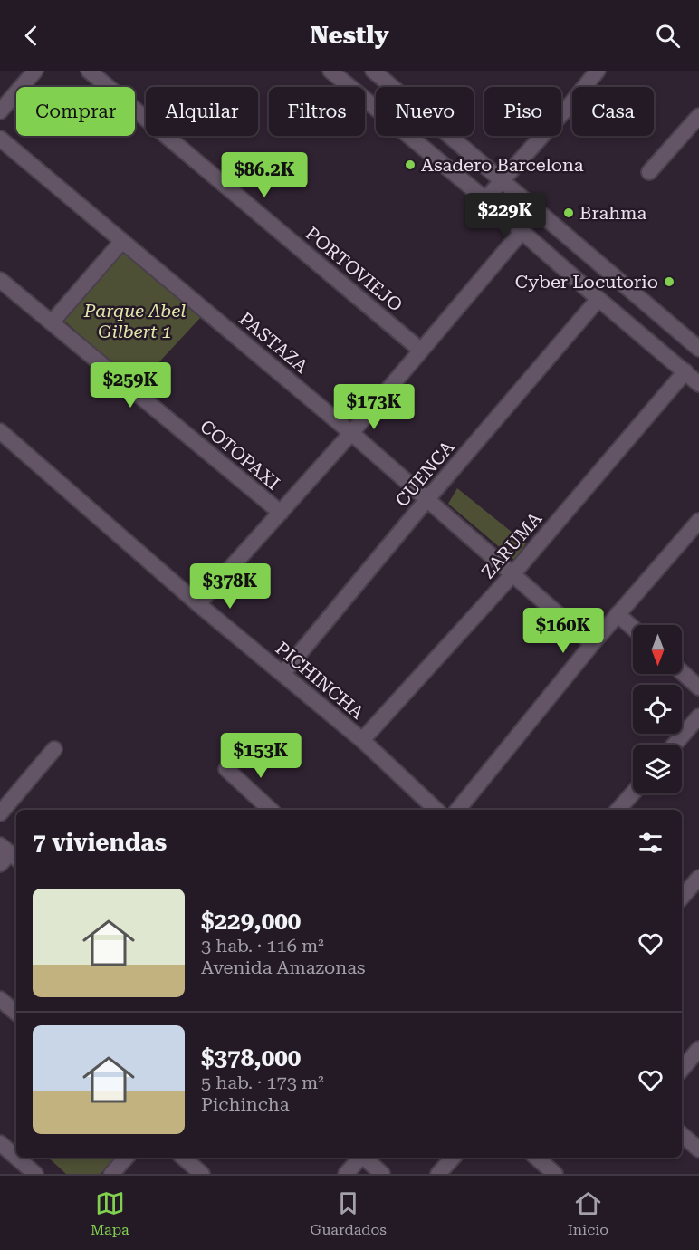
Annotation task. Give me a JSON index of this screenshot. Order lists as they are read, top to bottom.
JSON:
{
  "streets": {
    "street": [
      "PORTOVIEJO",
      "PASTAZA",
      "COTOPAXI",
      "CUENCA",
      "ZARUMA",
      "PICHINCHA"
    ]
  },
  "crossings": [
    ["PASTAZA", "CUENCA"],
    ["PASTAZA", "ZARUMA"],
    ["CUENCA", "PICHINCHA"],
    ["ZARUMA", "PICHINCHA"]
  ],
  "parks": ["Parque Abel Gilbert 1"],
  "places": ["Asadero Barcelona", "Brahma", "Cyber Locutorio"],
  "north": "bottom",
  "page": {
    "header": "Nestly",
    "chip": [
      "Comprar",
      "Alquilar",
      "Filtros",
      "Nuevo",
      "Piso",
      "Casa"
    ],
    "price": [
      "$86.2K",
      "$229K",
      "$259K",
      "$173K",
      "$378K",
      "$160K",
      "$153K"
    ],
    "heading": "7 viviendas",
    "list": [
      {
        "name": "$229,000",
        "note": "3 hab. · 116 m² · Avenida Amazonas"
      },
      {
        "name": "$378,000",
        "note": "5 hab. · 173 m² · Pichincha"
      }
    ],
    "tabs": ["Mapa", "Guardados", "Inicio"]
  }
}
